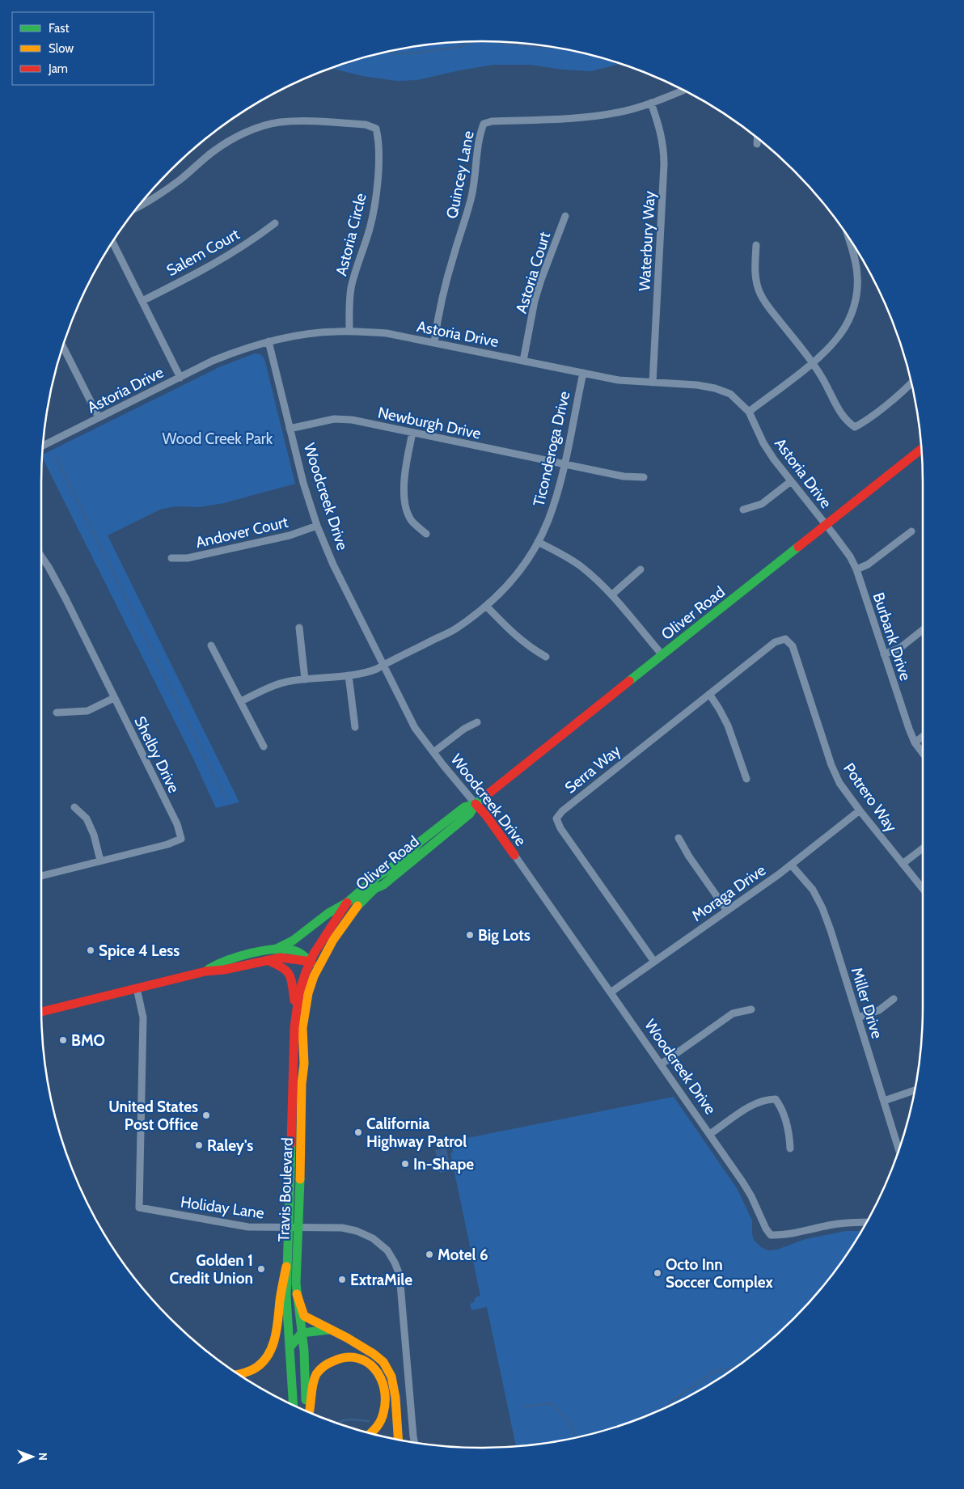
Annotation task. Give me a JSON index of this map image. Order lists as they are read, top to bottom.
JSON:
{
  "streets": {
    "main road": ["Woodcreek Drive", "Oliver Road", "Travis Boulevard"],
    "street": [
      "Quincey Lane",
      "Astoria Circle",
      "Waterbury Way",
      "Salem Court",
      "Astoria Court",
      "Astoria Drive",
      "Newburgh Drive",
      "Ticonderoga Drive",
      "Andover Court",
      "Burbank Drive",
      "Shelby Drive",
      "Serra Way",
      "Potrero Way",
      "Moraga Drive",
      "Miller Drive",
      "Holiday Lane"
    ]
  },
  "crossings": [
    ["Quincey Lane", "Waterbury Way"],
    ["Quincey Lane", "Astoria Drive"],
    ["Astoria Circle", "Astoria Drive"],
    ["Waterbury Way", "Astoria Drive"],
    ["Astoria Court", "Astoria Drive"],
    ["Astoria Drive", "Ticonderoga Drive"],
    ["Astoria Drive", "Woodcreek Drive"],
    ["Astoria Drive", "Oliver Road"],
    ["Astoria Drive", "Burbank Drive"],
    ["Newburgh Drive", "Ticonderoga Drive"],
    ["Newburgh Drive", "Woodcreek Drive"],
    ["Ticonderoga Drive", "Woodcreek Drive"],
    ["Woodcreek Drive", "Andover Court"],
    ["Woodcreek Drive", "Oliver Road"],
    ["Woodcreek Drive", "Moraga Drive"],
    ["Oliver Road", "Burbank Drive"],
    ["Oliver Road", "Travis Boulevard"],
    ["Oliver Road", "Holiday Lane"],
    ["Serra Way", "Potrero Way"],
    ["Serra Way", "Moraga Drive"],
    ["Potrero Way", "Moraga Drive"],
    ["Moraga Drive", "Miller Drive"],
    ["Travis Boulevard", "Holiday Lane"]
  ],
  "parks": ["Wood Creek Park"],
  "places": [
    "Big Lots",
    "Spice 4 Less",
    "BMO",
    "United States Post Office",
    "California Highway Patrol",
    "Raley's",
    "In-Shape",
    "Motel 6",
    "Golden 1 Credit Union",
    "Octo Inn Soccer Complex",
    "ExtraMile"
  ],
  "legend": ["Fast", "Slow", "Jam"],
  "north": "right"
}
